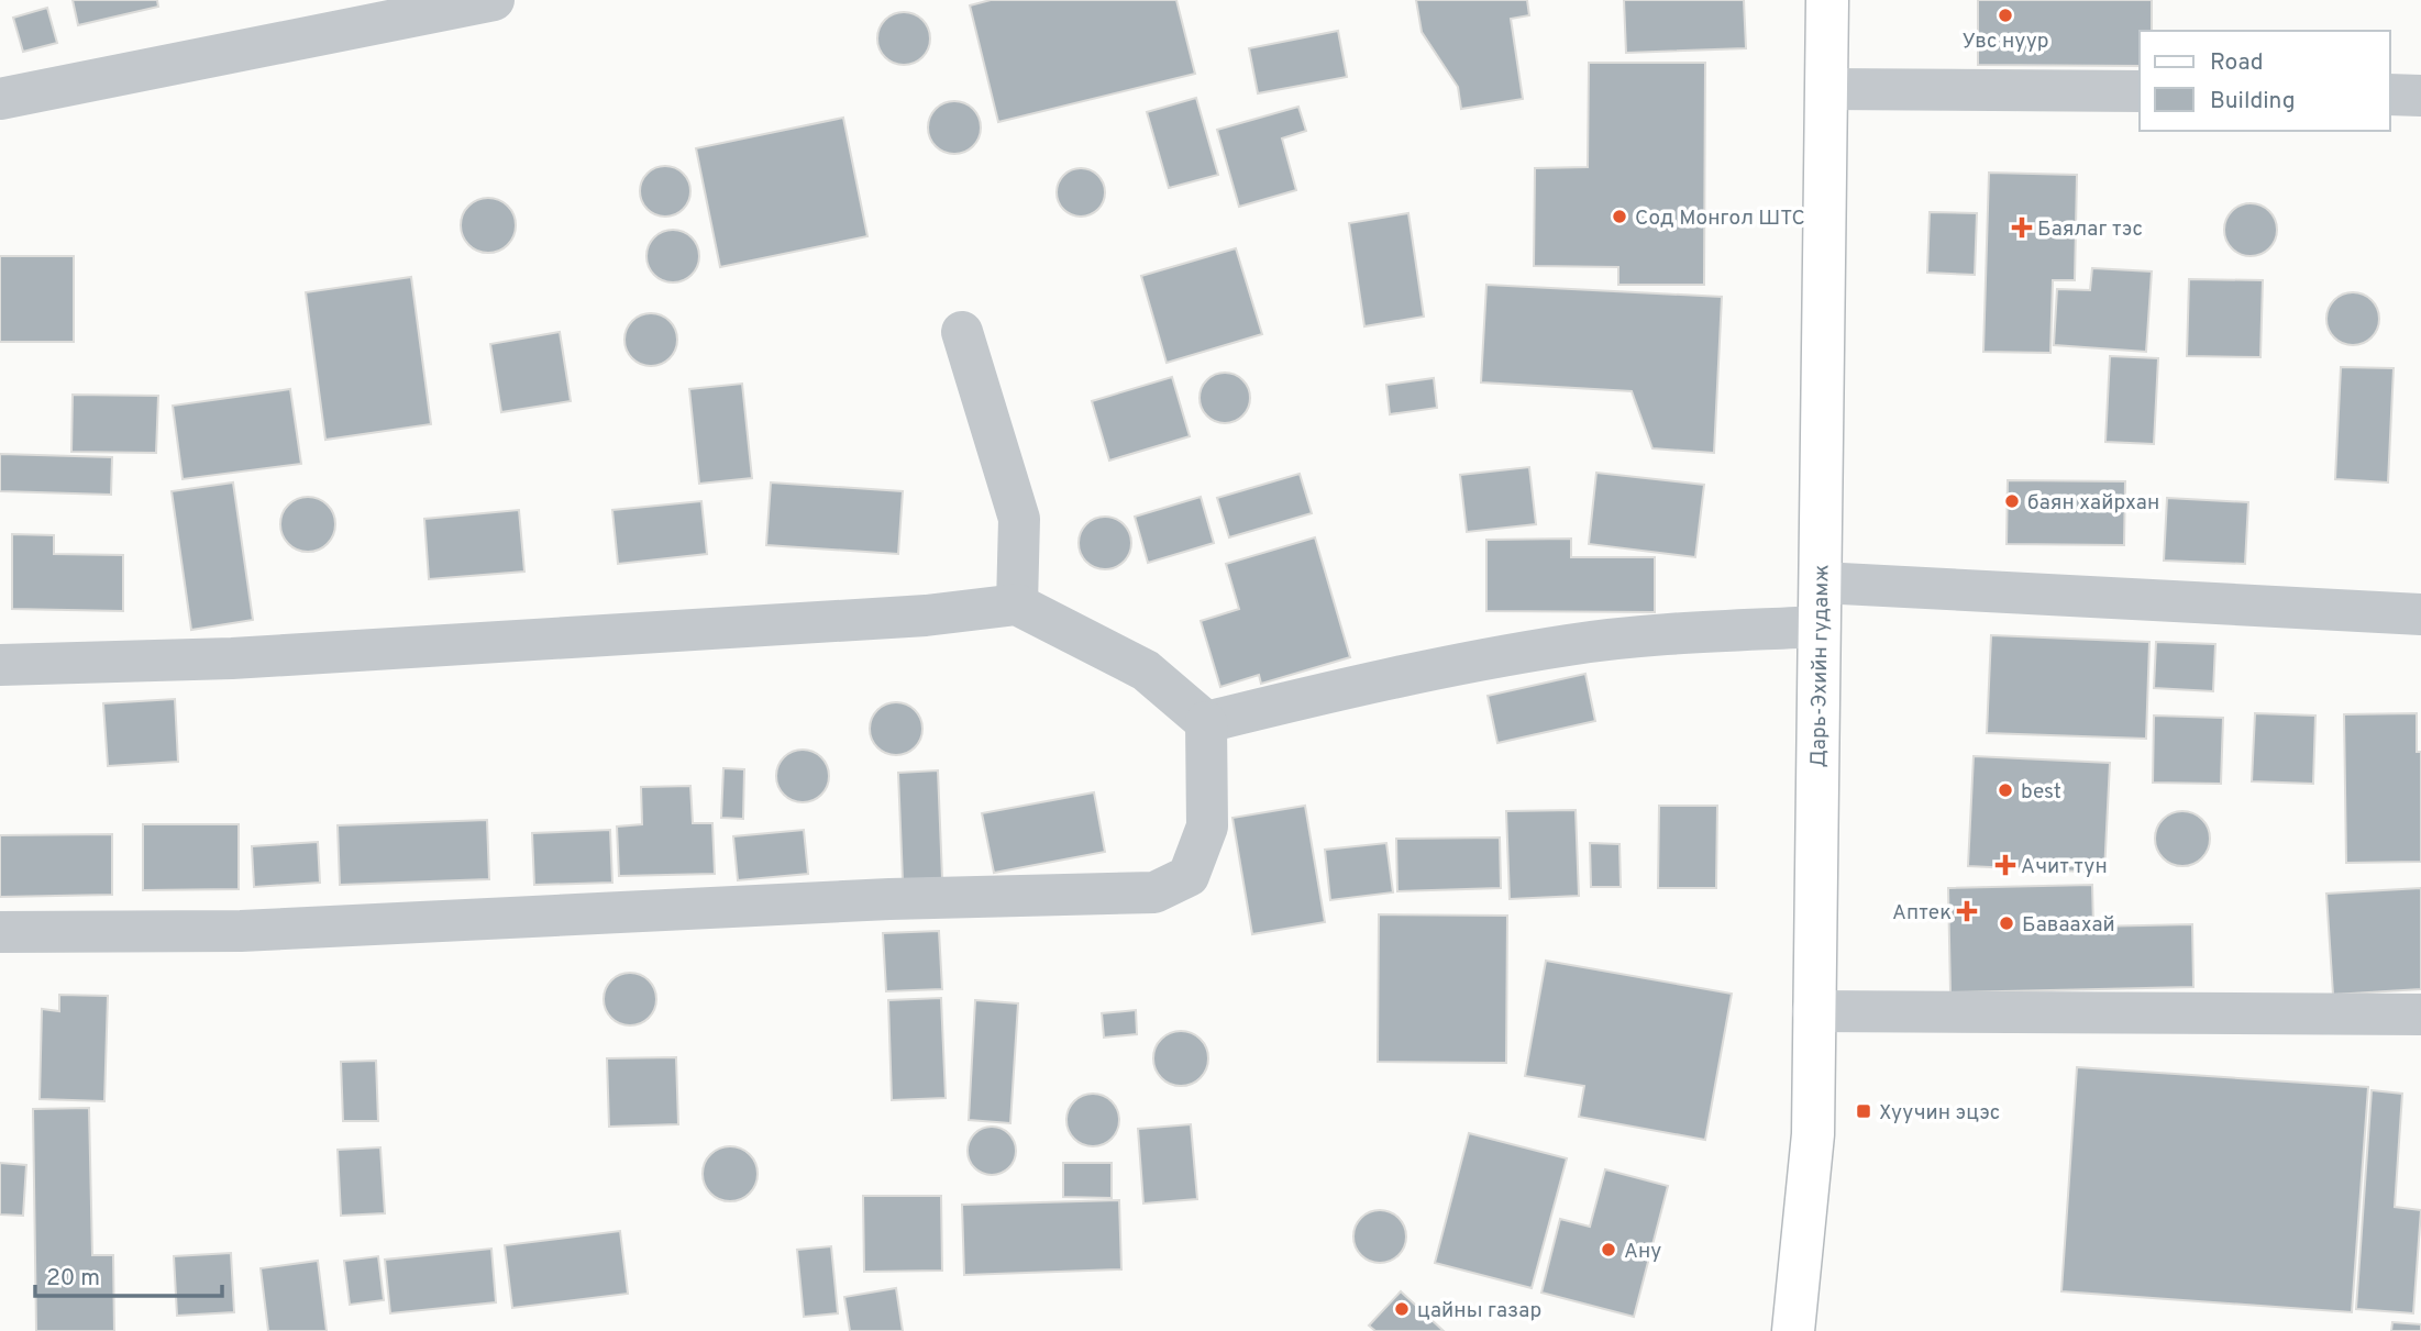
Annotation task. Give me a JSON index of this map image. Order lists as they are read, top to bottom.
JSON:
{
  "streets": {
    "main road": ["Дарь-Эхийн гудамж"]
  },
  "places": {
    "other": [
      "Увс нуур",
      "Сод Монгол ШТС",
      "баян хайрхан",
      "best",
      "Баваахай",
      "Ану",
      "цайны газар"
    ],
    "health": ["Баялаг тэс", "Ачит тун", "Аптек"],
    "transit": ["Хуучин эцэс"]
  },
  "legend": ["Road", "Building"],
  "scale_bar": "20 m"
}
